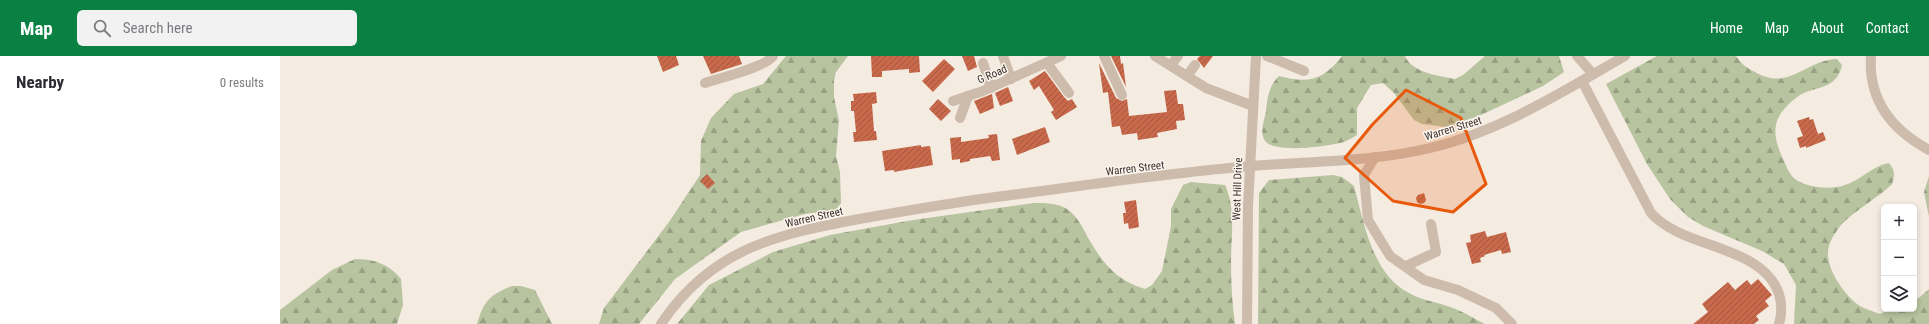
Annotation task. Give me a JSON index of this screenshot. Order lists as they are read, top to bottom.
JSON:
{
  "streets": {
    "street": ["G Road", "Warren Street", "West Hill Drive"]
  },
  "crossings": [
    ["Warren Street", "West Hill Drive"]
  ],
  "page": {
    "header": "Map",
    "search": "Search here",
    "nav": [
      "Home",
      "Map",
      "About",
      "Contact"
    ],
    "heading": ["Nearby", "0 results"],
    "map_buttons": ["+", "−"]
  }
}
